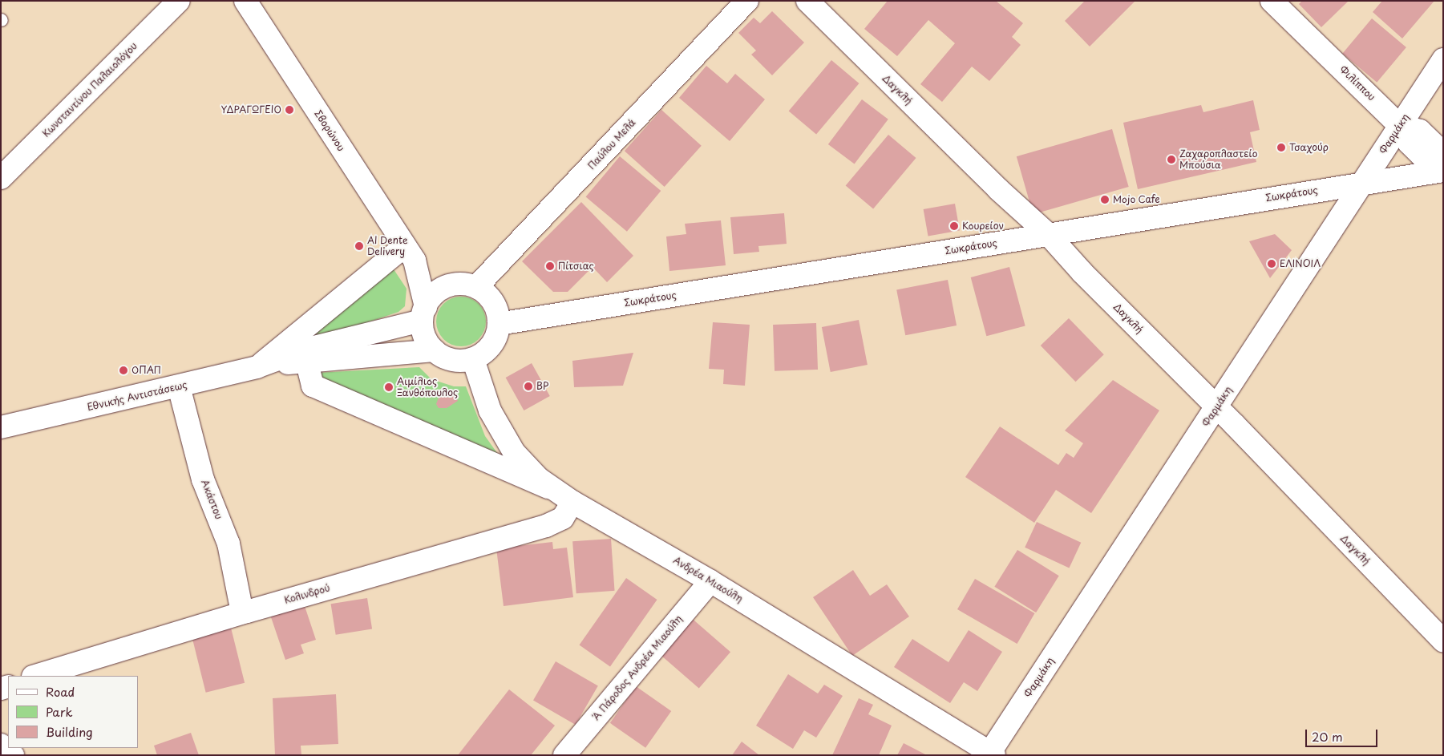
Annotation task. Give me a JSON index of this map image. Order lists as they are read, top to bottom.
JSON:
{
  "streets": {
    "street": [
      "Φιλίππου",
      "Κωνσταντίνου Παλαιολόγου",
      "Δαγκλή",
      "Σβορώνου",
      "Φαρμάκη",
      "Παύλου Μελά",
      "Σωκράτους",
      "Εθνικής Αντιστάσεως",
      "Ακάστου",
      "Ανδρέα Μιαούλη",
      "Κολινδρού",
      "Α΄ Πάροδος Ανδρέα Μιαούλη"
    ]
  },
  "crossings": [
    ["Φιλίππου", "Φαρμάκη"],
    ["Δαγκλή", "Φαρμάκη"],
    ["Δαγκλή", "Σωκράτους"],
    ["Φαρμάκη", "Σωκράτους"],
    ["Φαρμάκη", "Ανδρέα Μιαούλη"],
    ["Παύλου Μελά", "Σωκράτους"],
    ["Παύλου Μελά", "Ανδρέα Μιαούλη"],
    ["Σωκράτους", "Ανδρέα Μιαούλη"],
    ["Εθνικής Αντιστάσεως", "Ακάστου"],
    ["Ακάστου", "Κολινδρού"],
    ["Ανδρέα Μιαούλη", "Κολινδρού"],
    ["Ανδρέα Μιαούλη", "Α΄ Πάροδος Ανδρέα Μιαούλη"]
  ],
  "places": [
    "ΥΔΡΑΓΩΓΕΙΟ",
    "Τσαχούρ",
    "Ζαχαροπλαστείο Μπούσια",
    "Mojo Cafe",
    "Κουρείον",
    "Al Dente Delivery",
    "ΕΛΙΝΟΙΛ",
    "Πίτσιας",
    "ΟΠΑΠ",
    "BP",
    "Αιμίλιος Ξανθόπουλος"
  ],
  "legend": ["Road", "Park", "Building"],
  "scale_bar": "20 m"
}
